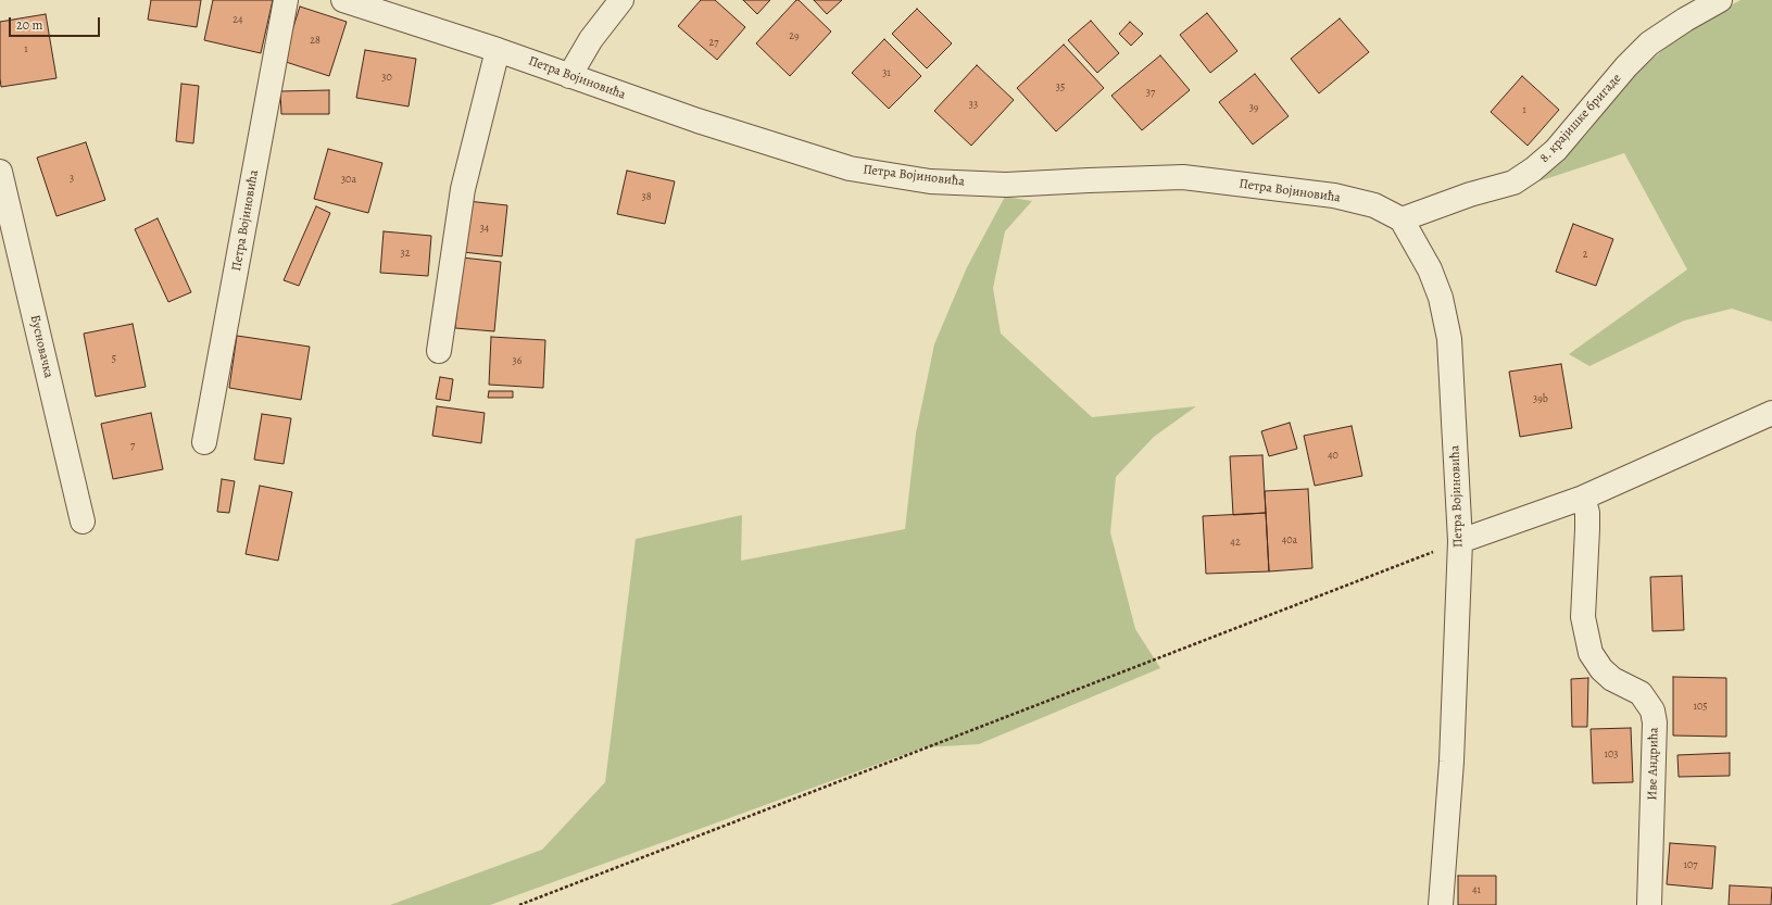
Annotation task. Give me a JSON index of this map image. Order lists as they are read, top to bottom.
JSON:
{
  "streets": {
    "street": [
      "Петра Војиновића",
      "8. крајишке бригаде",
      "Бусновачка",
      "Иве Андрића"
    ]
  },
  "crossings": [
    ["Петра Војиновића", "8. крајишке бригаде"]
  ],
  "house_numbers": [
    "24",
    "29",
    "28",
    "27",
    "1",
    "31",
    "30",
    "35",
    "37",
    "33",
    "39",
    "1",
    "3",
    "30a",
    "38",
    "34",
    "32",
    "2",
    "5",
    "36",
    "39b",
    "7",
    "40",
    "40a",
    "42",
    "105",
    "103",
    "107",
    "41"
  ],
  "scale_bar": "20 m"
}
